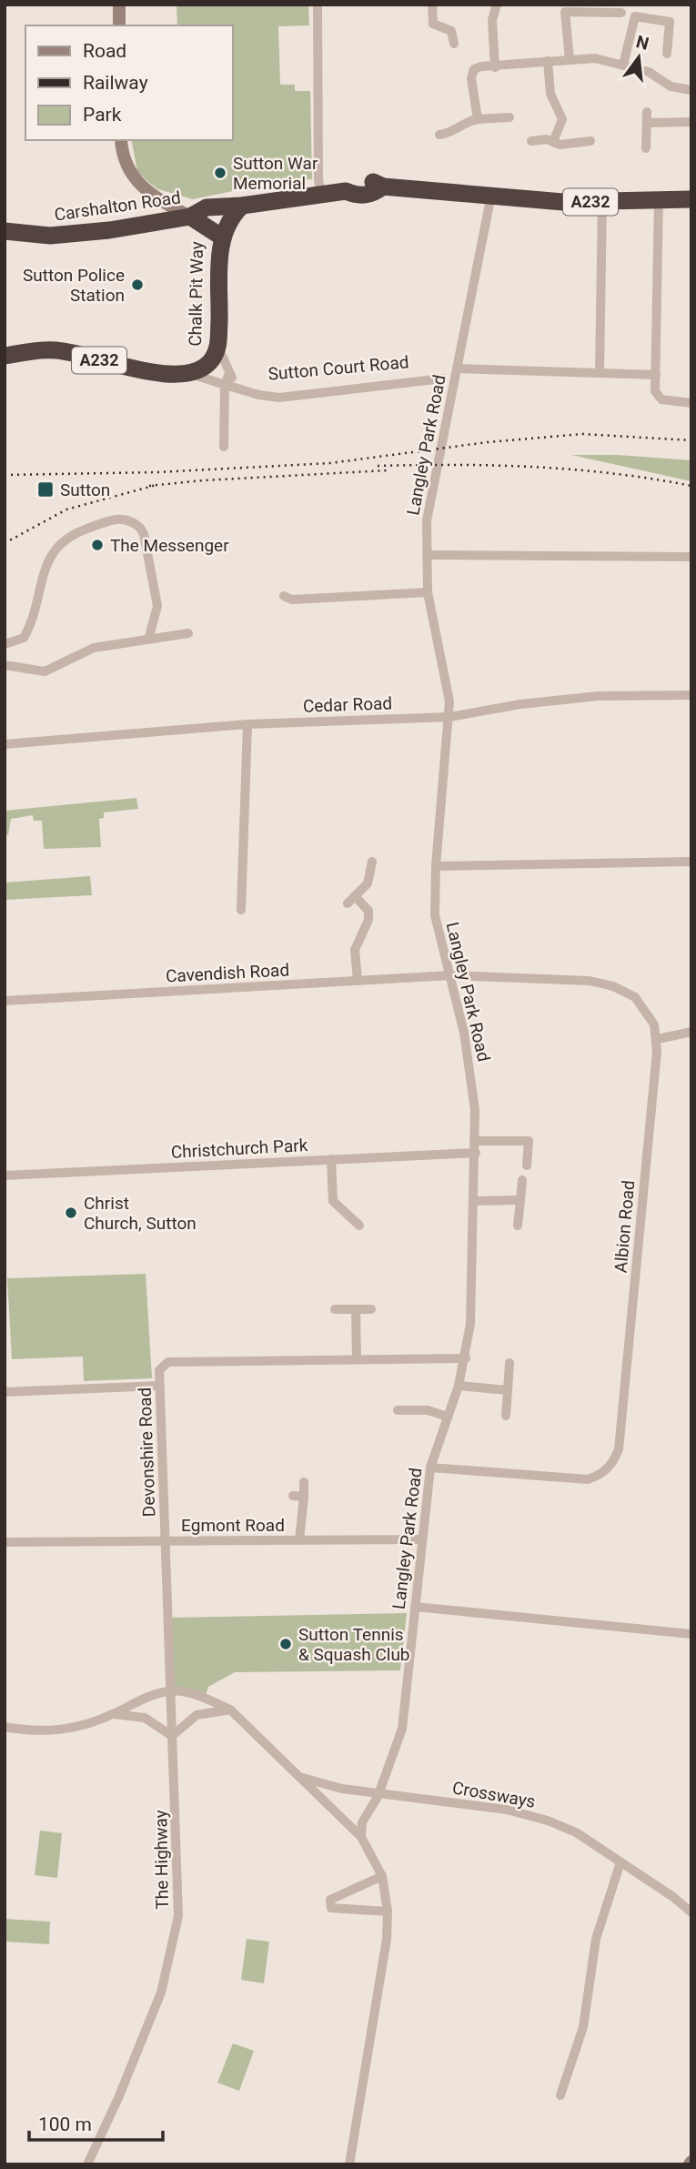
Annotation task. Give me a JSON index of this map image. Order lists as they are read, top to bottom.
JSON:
{
  "streets": {
    "highway": [
      "A232",
      "Carshalton Road",
      "Chalk Pit Way",
      "Sutton Court Road"
    ],
    "street": [
      "Langley Park Road",
      "Cedar Road",
      "Cavendish Road",
      "Christchurch Park",
      "Albion Road",
      "Devonshire Road",
      "Egmont Road",
      "Crossways",
      "The Highway"
    ]
  },
  "crossings": [
    ["Carshalton Road", "Chalk Pit Way"],
    ["Carshalton Road", "Langley Park Road"],
    ["Chalk Pit Way", "Sutton Court Road"],
    ["Langley Park Road", "Cedar Road"],
    ["Langley Park Road", "Cavendish Road"],
    ["Langley Park Road", "Christchurch Park"],
    ["Langley Park Road", "Albion Road"],
    ["Langley Park Road", "Devonshire Road"],
    ["Langley Park Road", "Egmont Road"],
    ["Langley Park Road", "Crossways"],
    ["Cavendish Road", "Albion Road"],
    ["Devonshire Road", "Egmont Road"],
    ["Devonshire Road", "The Highway"]
  ],
  "places": {
    "other": [
      "Sutton War Memorial",
      "Sutton Police Station",
      "The Messenger",
      "Christ Church, Sutton",
      "Sutton Tennis & Squash Club"
    ],
    "transit": ["Sutton"]
  },
  "legend": ["Road", "Railway", "Park"],
  "scale_bar": "100 m",
  "north": "top"
}
